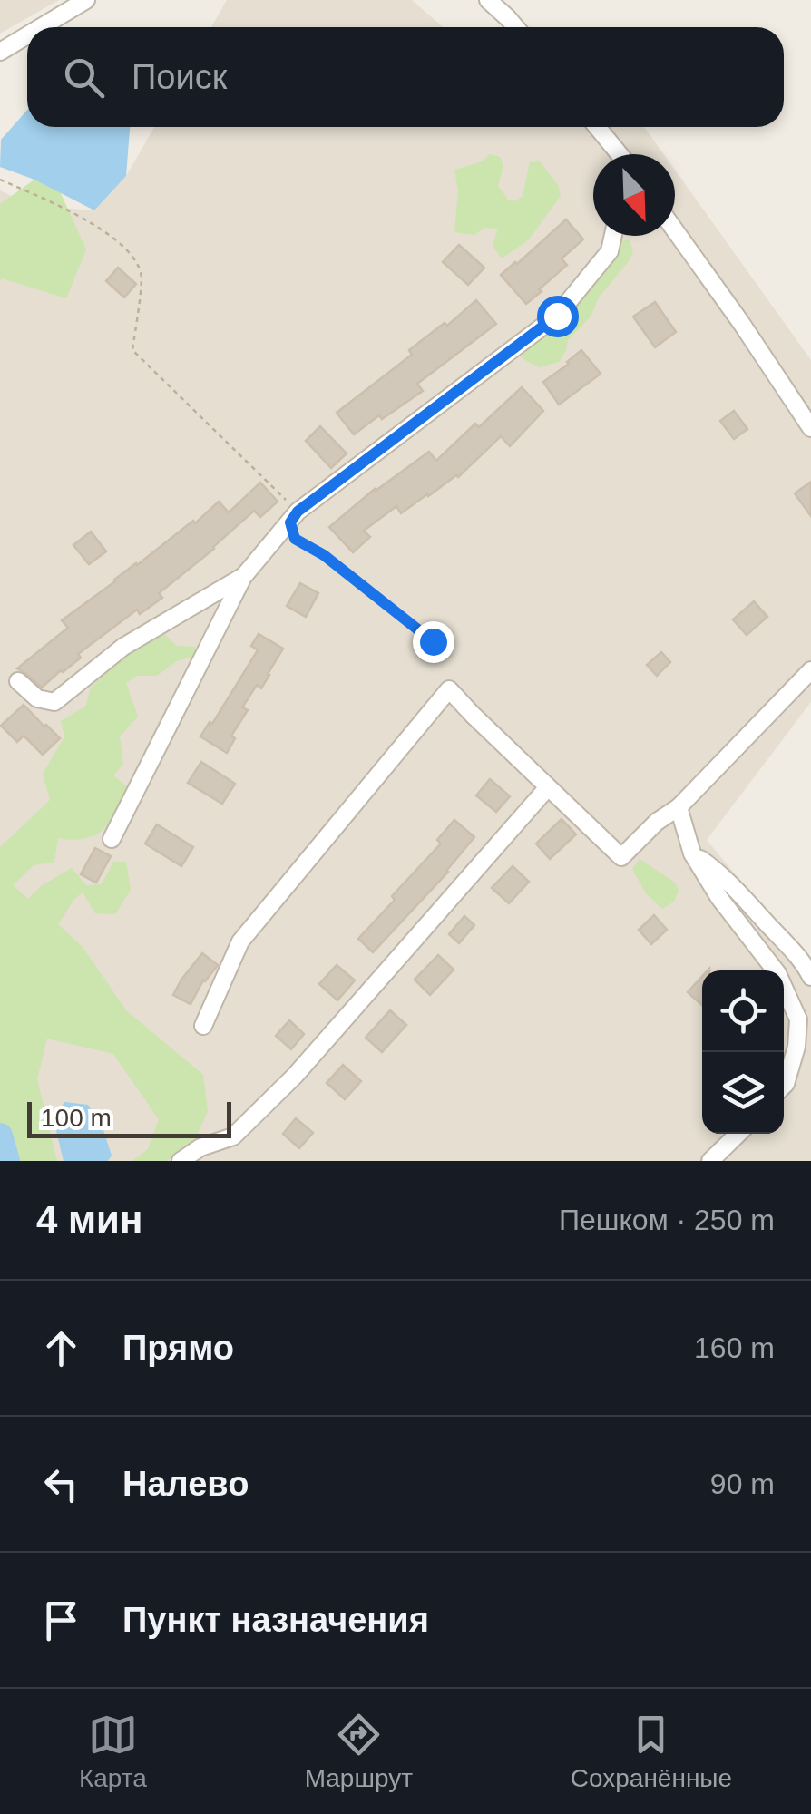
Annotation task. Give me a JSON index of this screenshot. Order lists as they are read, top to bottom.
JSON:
{
  "scale_bar": "100 m",
  "north": "bottom right",
  "page": {
    "search": "Поиск",
    "scale": "100 m",
    "heading": ["4 мин", "Пешком · 250 m"],
    "list": [
      ["Прямо", "160 m"],
      ["Налево", "90 m"],
      "Пункт назначения"
    ],
    "nav": ["Карта", "Маршрут", "Сохранённые"]
  }
}
